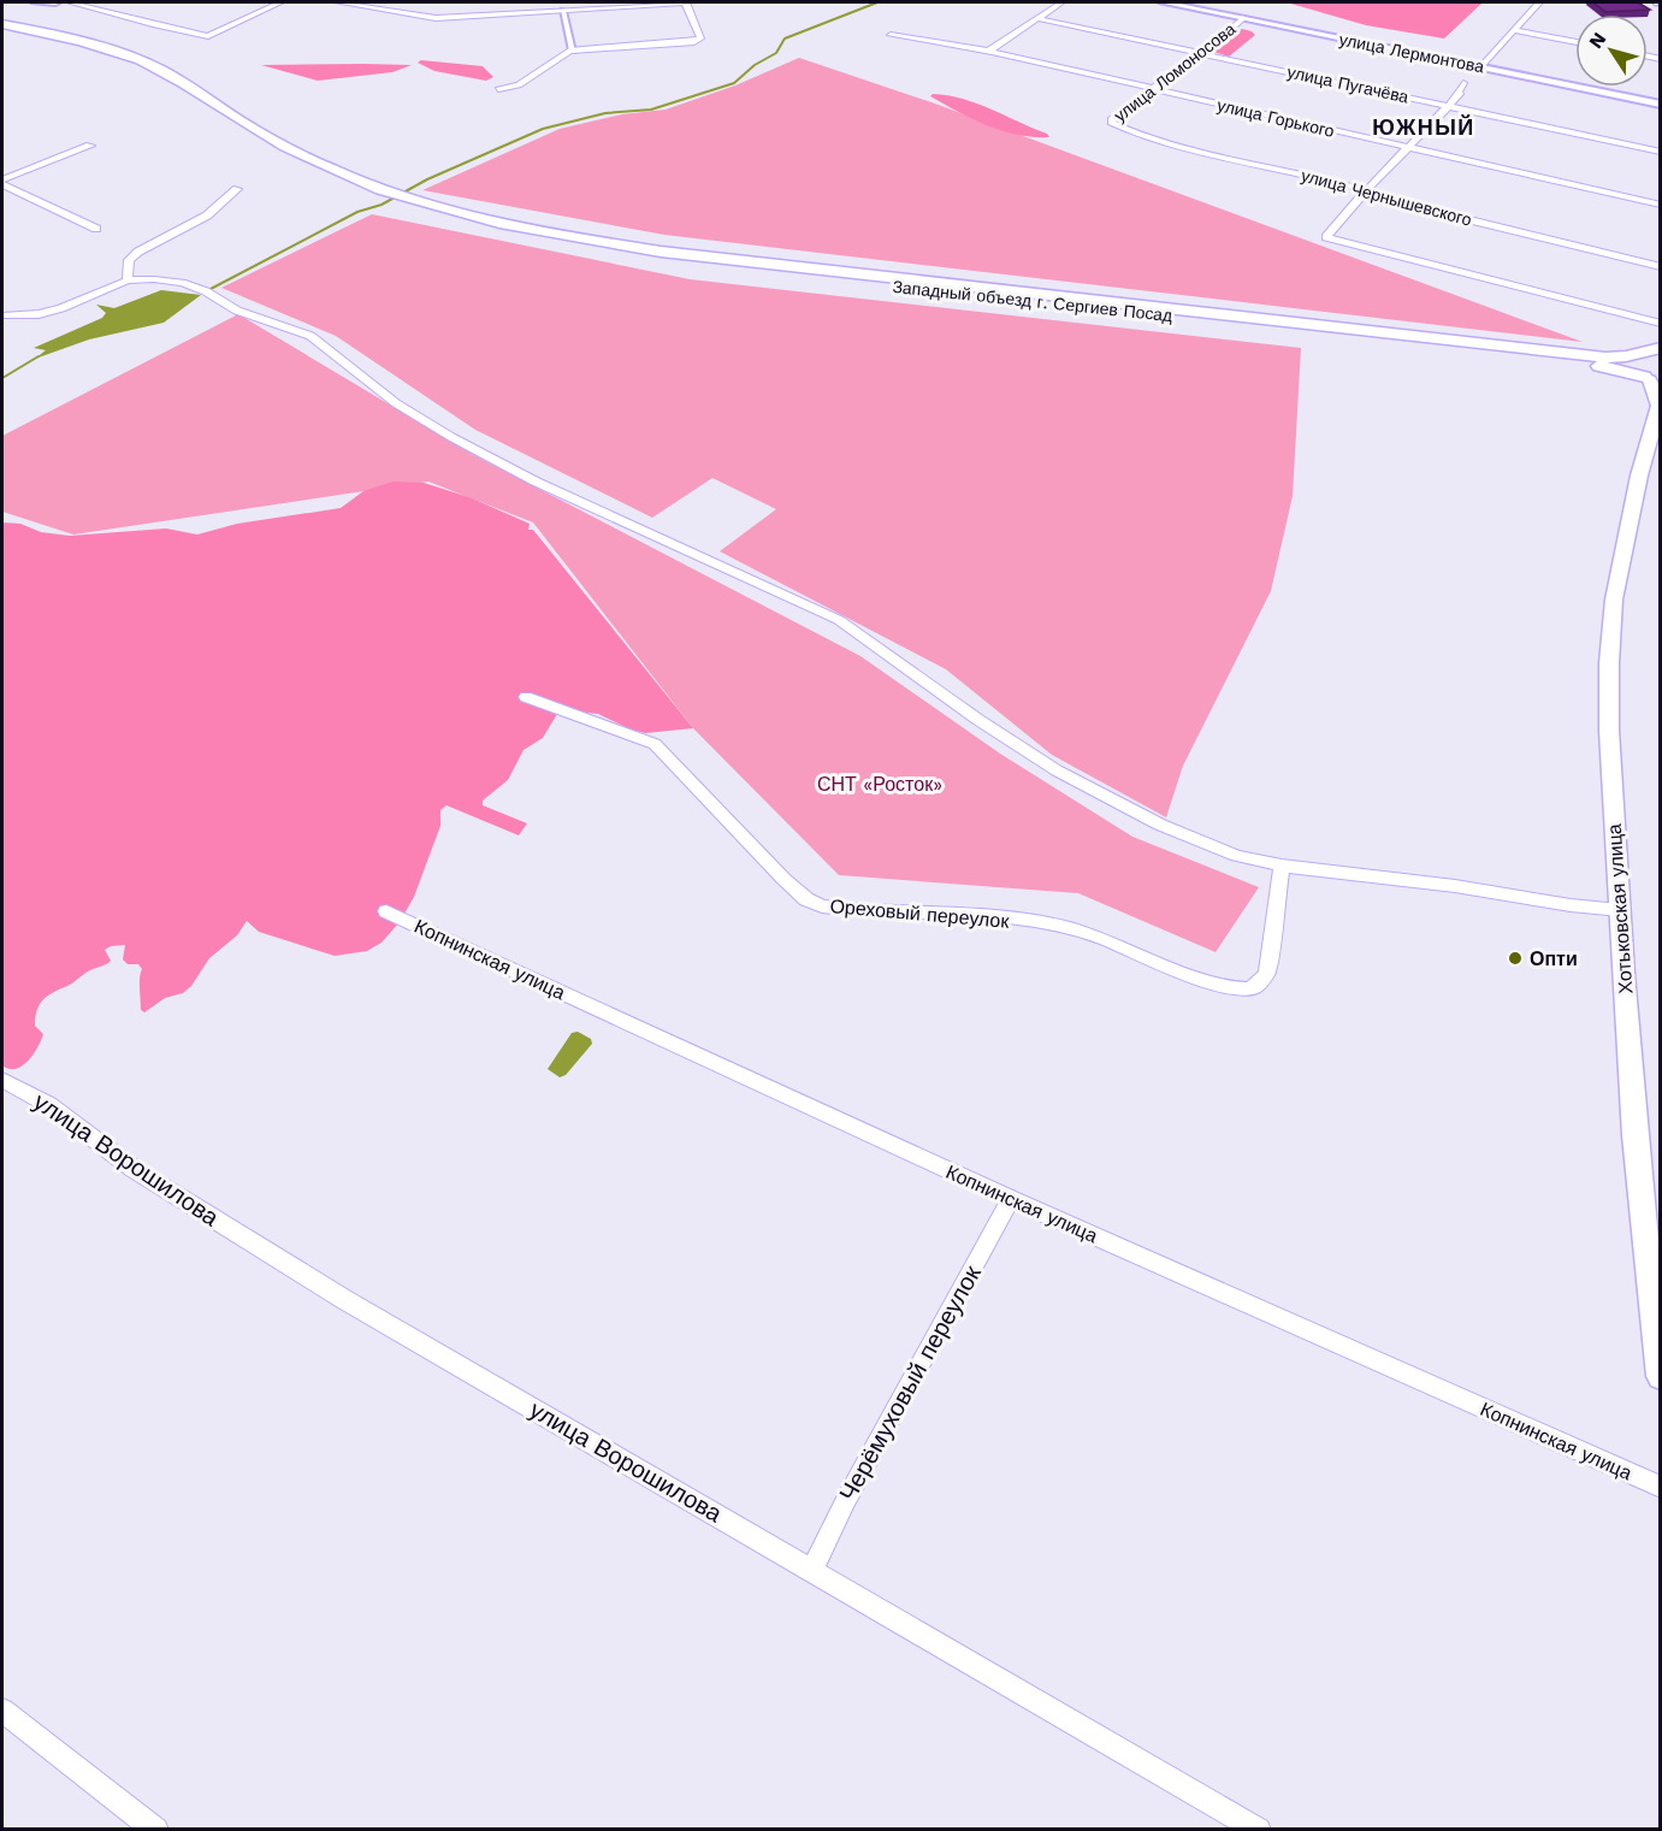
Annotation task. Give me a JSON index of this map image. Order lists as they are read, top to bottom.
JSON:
{
  "streets": {
    "main road": ["Западный объезд г. Сергиев Посад", "Хотьковская улица"],
    "street": [
      "улица Лермонтова",
      "улица Ломоносова",
      "улица Пугачёва",
      "улица Горького",
      "улица Чернышевского",
      "Ореховый переулок",
      "Копнинская улица",
      "улица Ворошилова",
      "Черёмуховый переулок"
    ]
  },
  "crossings": [
    ["улица Лермонтова", "улица Ломоносова"],
    ["улица Ломоносова", "улица Пугачёва"],
    ["улица Ломоносова", "улица Горького"],
    ["улица Ломоносова", "улица Чернышевского"],
    ["Копнинская улица", "Черёмуховый переулок"],
    ["улица Ворошилова", "Черёмуховый переулок"]
  ],
  "districts": ["ЮЖНЫЙ"],
  "parks": ["СНТ «Росток»"],
  "places": ["Опти"],
  "north": "top left"
}
